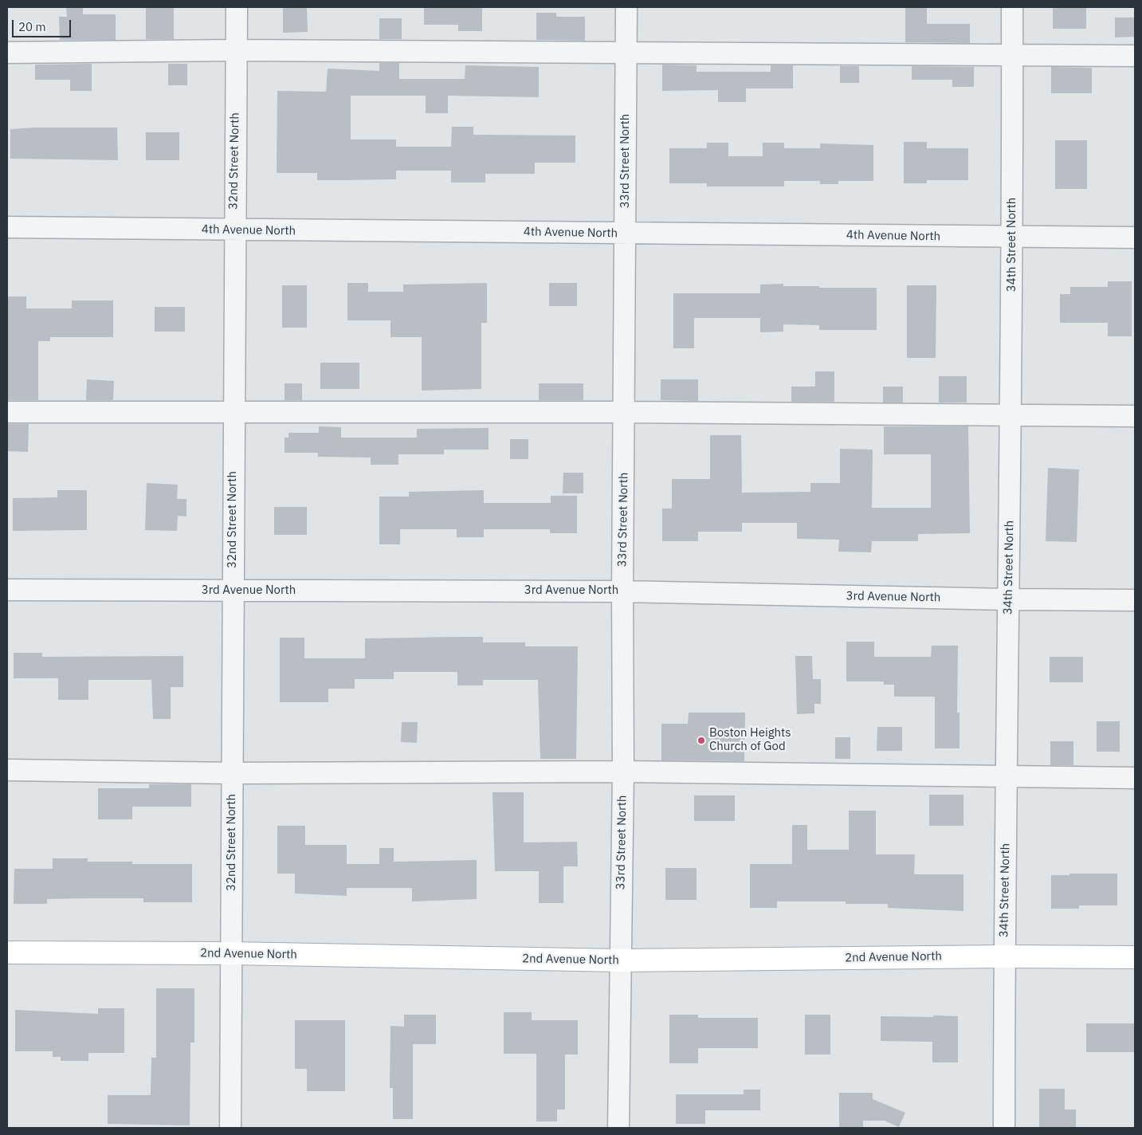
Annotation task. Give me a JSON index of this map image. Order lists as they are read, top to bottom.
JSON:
{
  "streets": {
    "main road": ["2nd Avenue North"],
    "street": [
      "32nd Street North",
      "33rd Street North",
      "4th Avenue North",
      "34th Street North",
      "3rd Avenue North"
    ]
  },
  "crossings": [
    ["32nd Street North", "4th Avenue North"],
    ["32nd Street North", "3rd Avenue North"],
    ["32nd Street North", "2nd Avenue North"],
    ["33rd Street North", "4th Avenue North"],
    ["33rd Street North", "3rd Avenue North"],
    ["33rd Street North", "2nd Avenue North"],
    ["4th Avenue North", "34th Street North"],
    ["34th Street North", "3rd Avenue North"],
    ["34th Street North", "2nd Avenue North"]
  ],
  "places": ["Boston Heights Church of God"],
  "scale_bar": "20 m"
}
